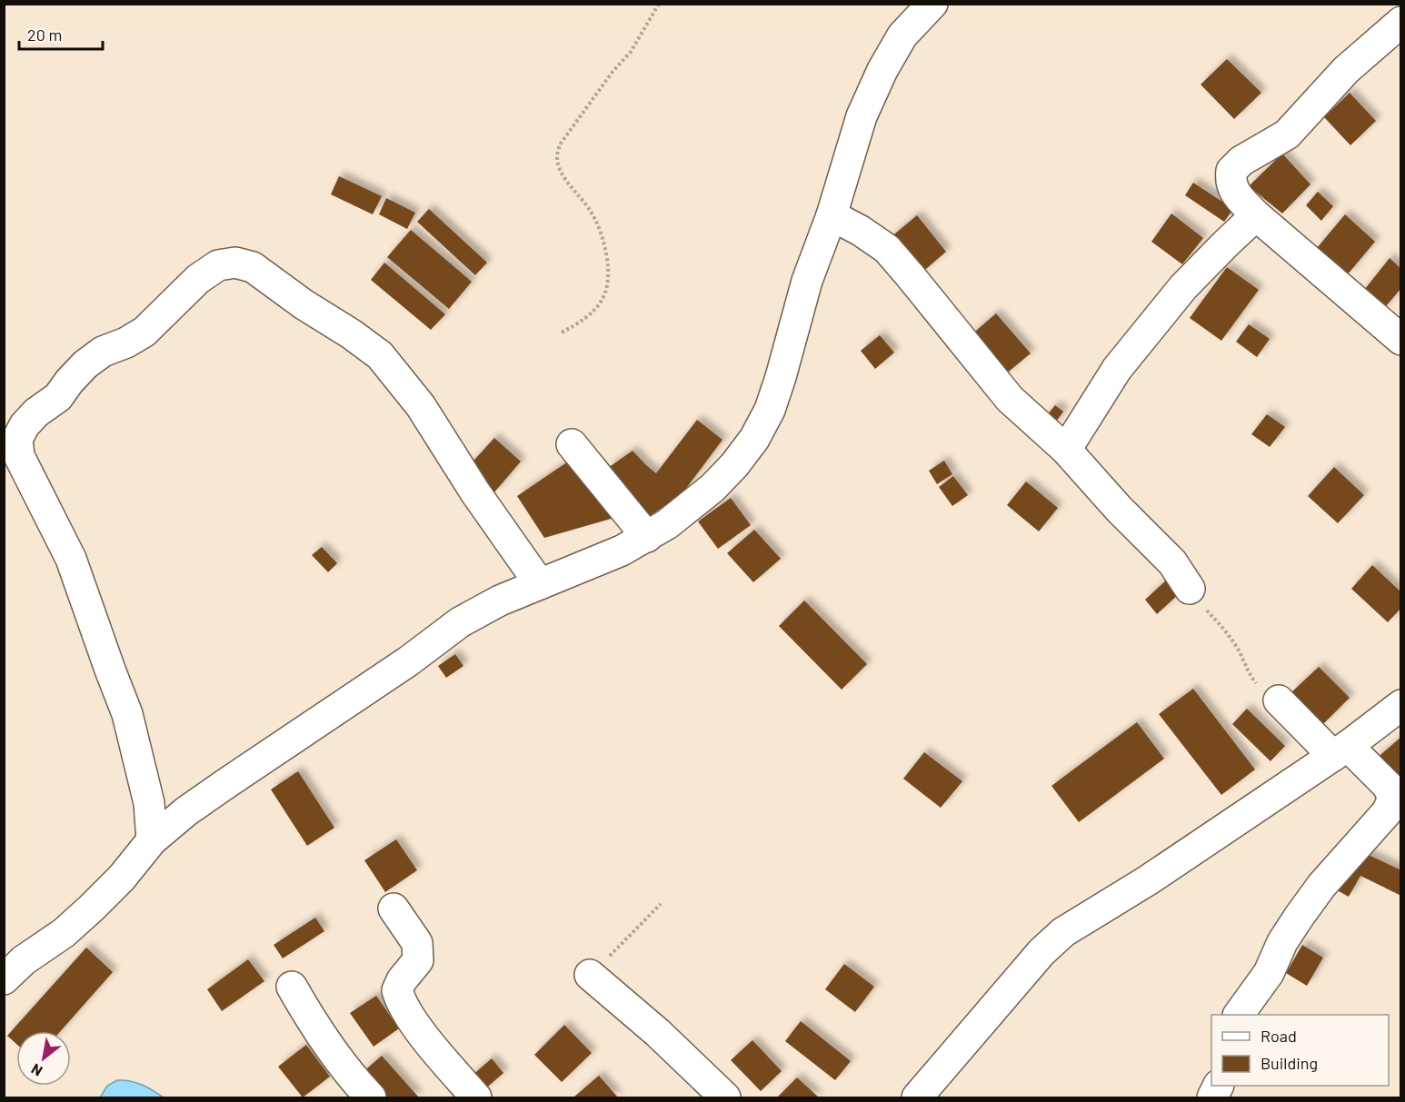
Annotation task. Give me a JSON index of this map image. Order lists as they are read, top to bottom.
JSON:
{
  "legend": ["Road", "Building"],
  "scale_bar": "20 m",
  "north": "bottom left"
}
